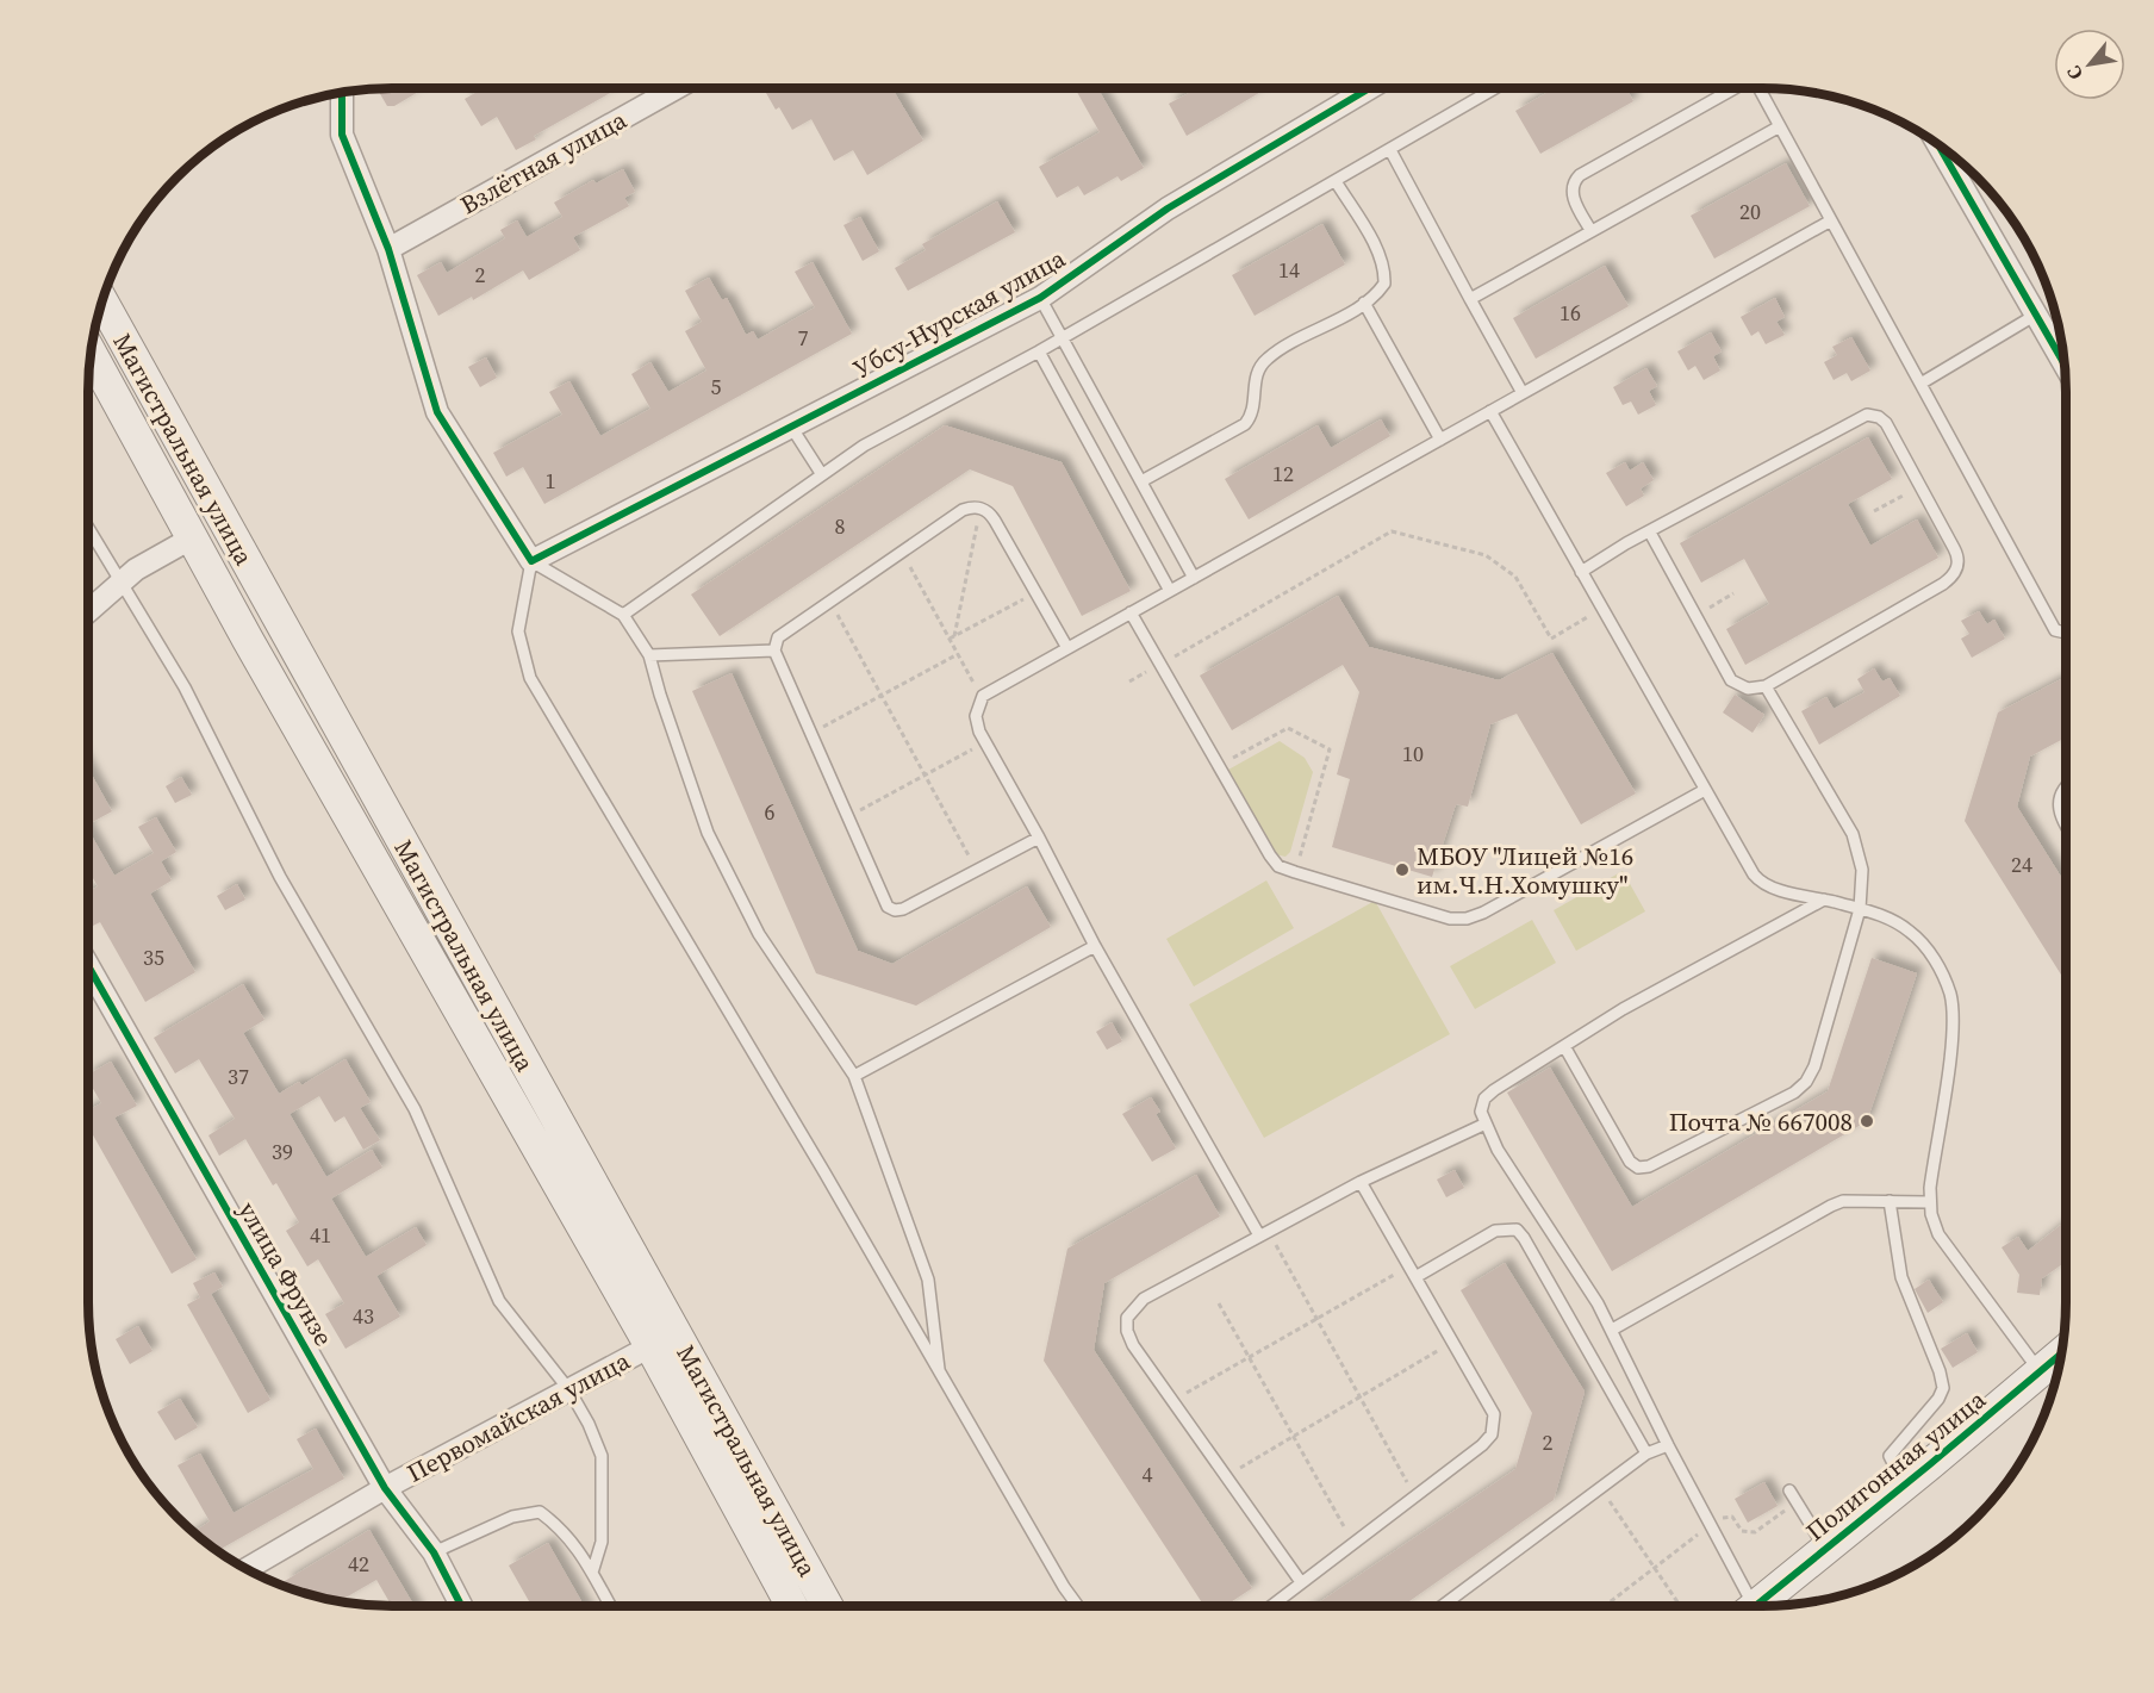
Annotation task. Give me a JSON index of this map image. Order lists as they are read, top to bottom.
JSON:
{
  "streets": {
    "main road": ["Магистральная улица", "Полигонная улица"],
    "street": [
      "Взлётная улица",
      "Убсу-Нурская улица",
      "улица Фрунзе",
      "Первомайская улица"
    ]
  },
  "crossings": [
    ["Магистральная улица", "Первомайская улица"],
    ["улица Фрунзе", "Первомайская улица"]
  ],
  "places": ["МБОУ \"Лицей №16 им.Ч.Н.Хомушку\"", "Почта № 667008"],
  "house_numbers": [
    "20",
    "14",
    "2",
    "16",
    "7",
    "5",
    "12",
    "1",
    "8",
    "10",
    "6",
    "24",
    "35",
    "37",
    "39",
    "41",
    "43",
    "2",
    "4",
    "42"
  ],
  "north": "bottom left"
}
